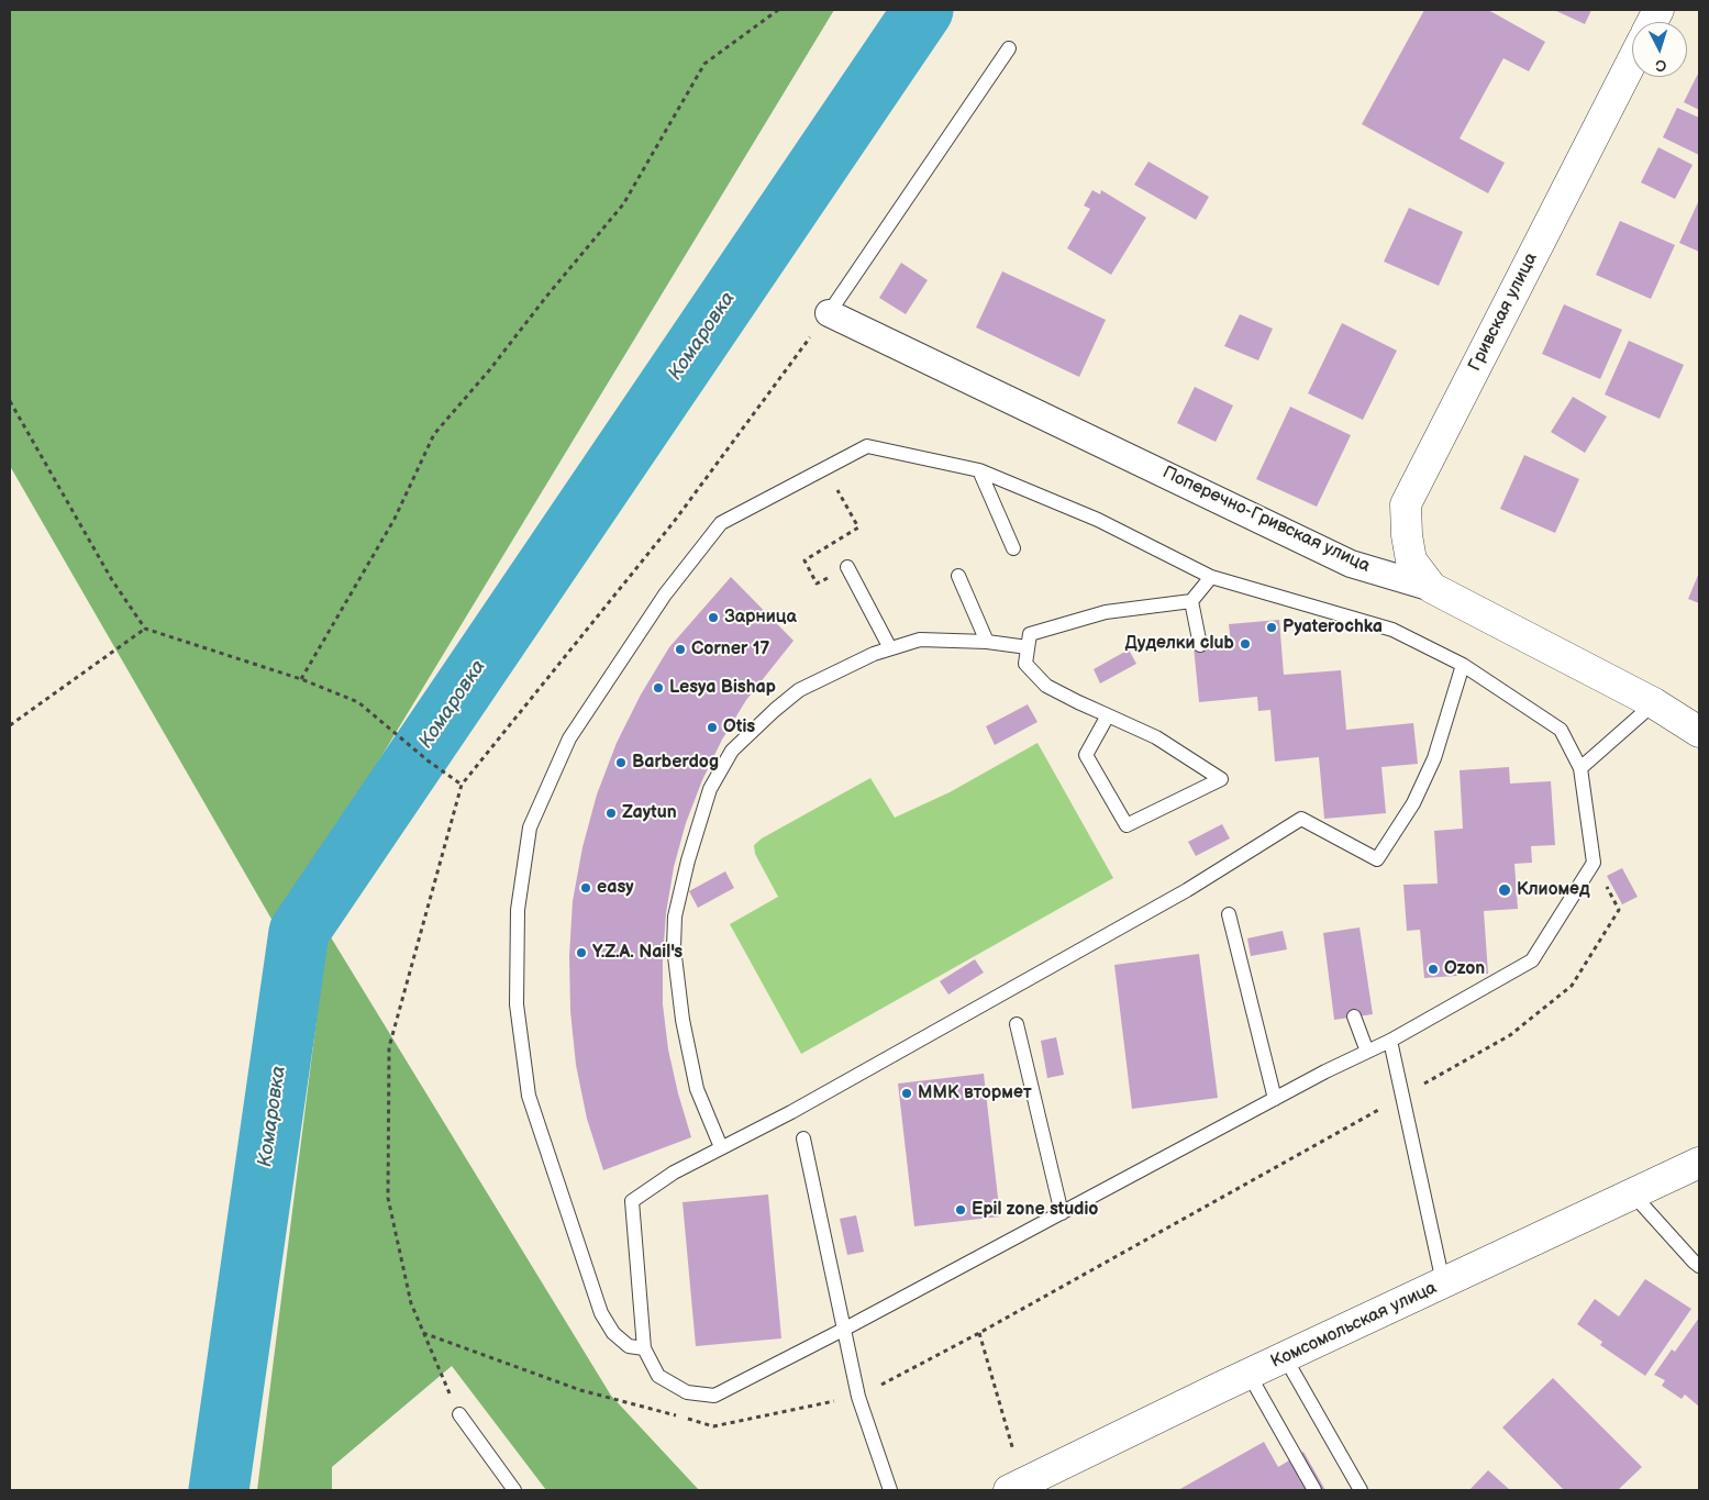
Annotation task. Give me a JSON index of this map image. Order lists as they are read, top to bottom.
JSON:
{
  "streets": {
    "street": ["Гривская улица", "Поперечно-Гривская улица", "Комсомольская улица"]
  },
  "crossings": [
    ["Гривская улица", "Поперечно-Гривская улица"]
  ],
  "water": ["Комаровка"],
  "places": [
    "Зарница",
    "Pyaterochka",
    "Дуделки club",
    "Corner 17",
    "Lesya Bishap",
    "Otis",
    "Barberdog",
    "Zaytun",
    "easy",
    "Клиомед",
    "Y.Z.A. Nail's",
    "Ozon",
    "ММК втормет",
    "Epil zone studio"
  ],
  "north": "bottom"
}
